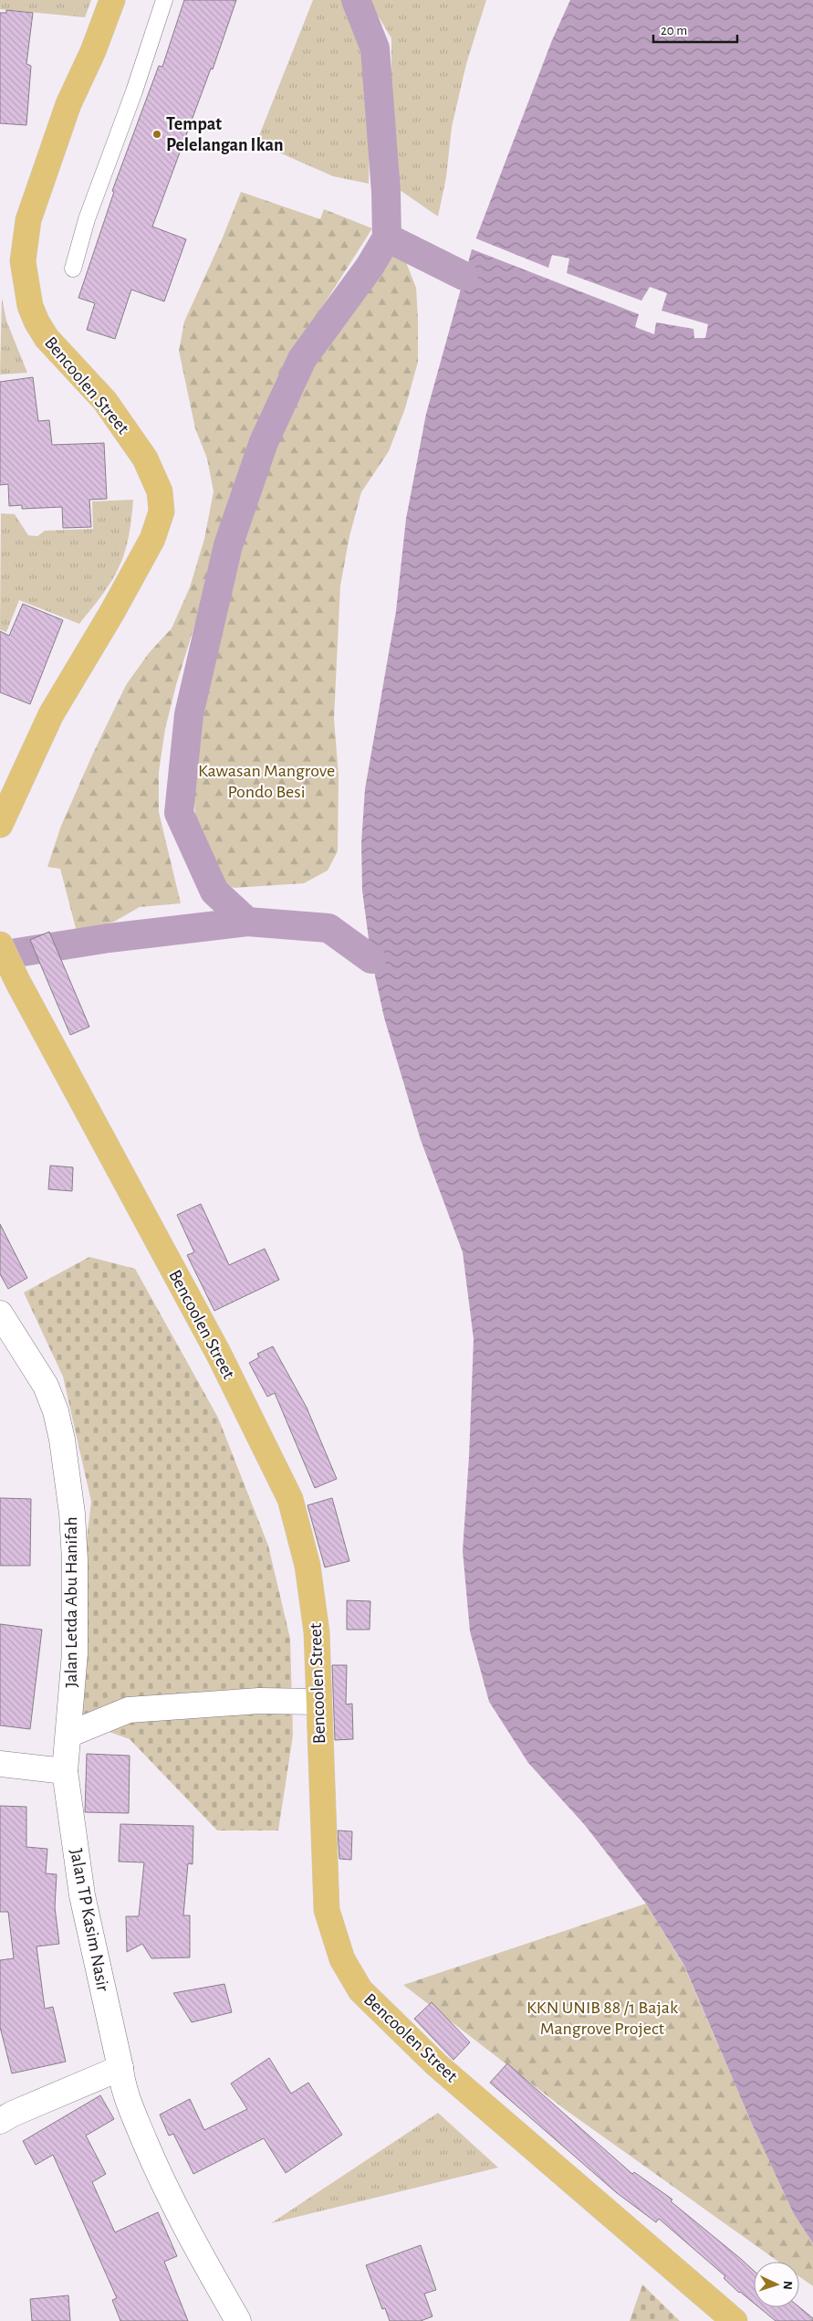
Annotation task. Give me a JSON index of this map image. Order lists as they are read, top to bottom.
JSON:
{
  "streets": {
    "main road": ["Bencoolen Street"],
    "street": ["Jalan Letda Abu Hanifah", "Jalan TP Kasim Nasir"]
  },
  "crossings": [
    ["Jalan Letda Abu Hanifah", "Jalan TP Kasim Nasir"]
  ],
  "parks": ["Kawasan Mangrove Pondo Besi", "KKN UNIB 88 /1 Bajak Mangrove Project"],
  "places": ["Tempat Pelelangan Ikan"],
  "scale_bar": "20 m",
  "north": "right"
}
